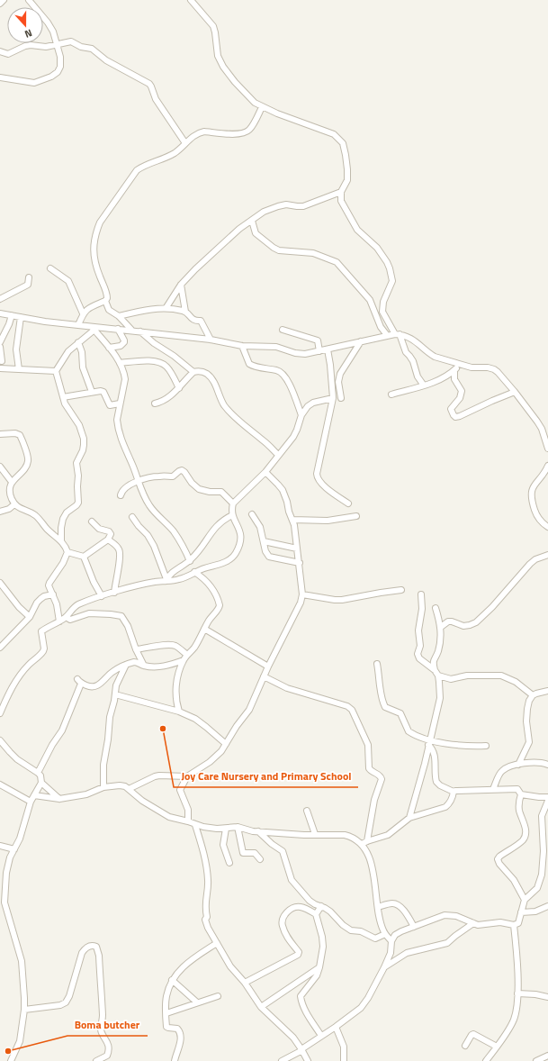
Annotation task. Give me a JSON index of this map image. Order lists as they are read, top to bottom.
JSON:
{
  "places": ["Joy Care Nursery and Primary School", "Boma butcher"],
  "north": "bottom"
}
